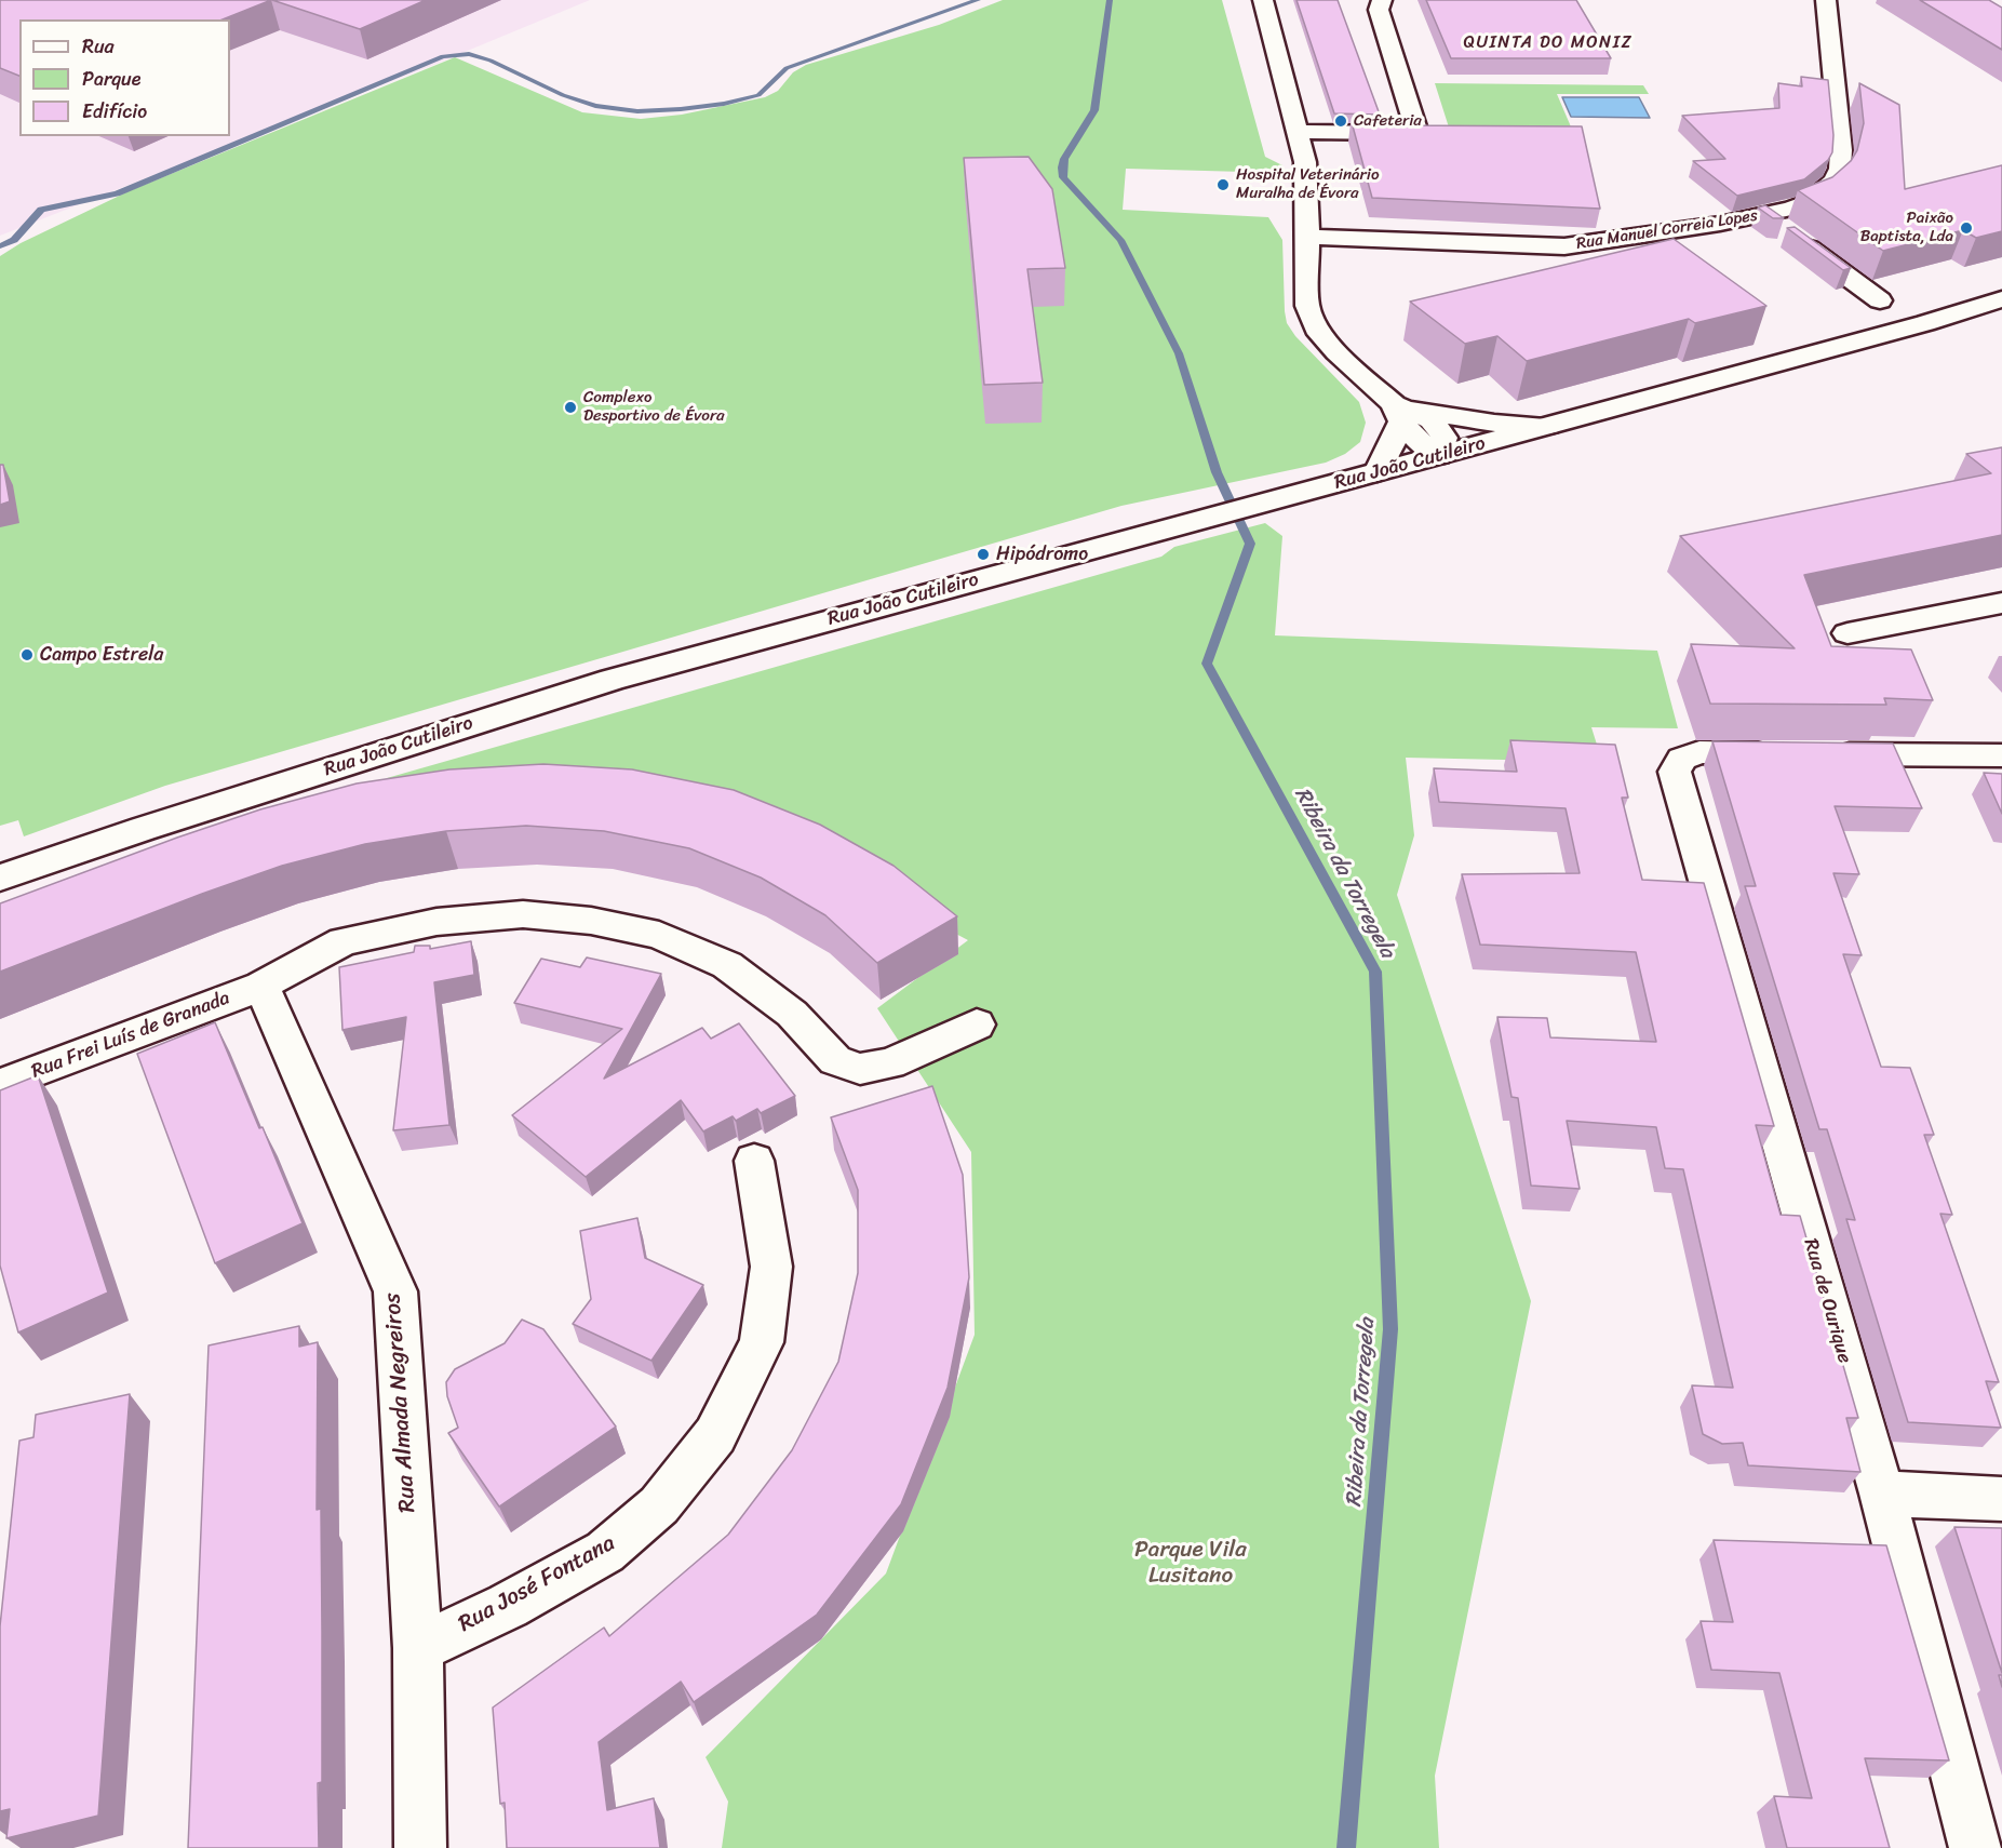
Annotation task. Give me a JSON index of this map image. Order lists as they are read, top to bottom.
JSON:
{
  "streets": {
    "street": [
      "Rua Manuel Correia Lopes",
      "Rua João Cutileiro",
      "Rua Frei Luís de Granada",
      "Rua de Ourique",
      "Rua Almada Negreiros",
      "Rua José Fontana"
    ]
  },
  "crossings": [
    ["Rua Frei Luís de Granada", "Rua Almada Negreiros"],
    ["Rua Almada Negreiros", "Rua José Fontana"]
  ],
  "districts": ["QUINTA DO MONIZ"],
  "water": ["Ribeira da Torregela"],
  "parks": ["Parque Vila Lusitano"],
  "places": [
    "Cafeteria",
    "Hospital Veterinário Muralha de Évora",
    "Paixão Baptista, Lda",
    "Complexo Desportivo de Évora",
    "Hipódromo",
    "Campo Estrela"
  ],
  "legend": ["Rua", "Parque", "Edifício"]
}
